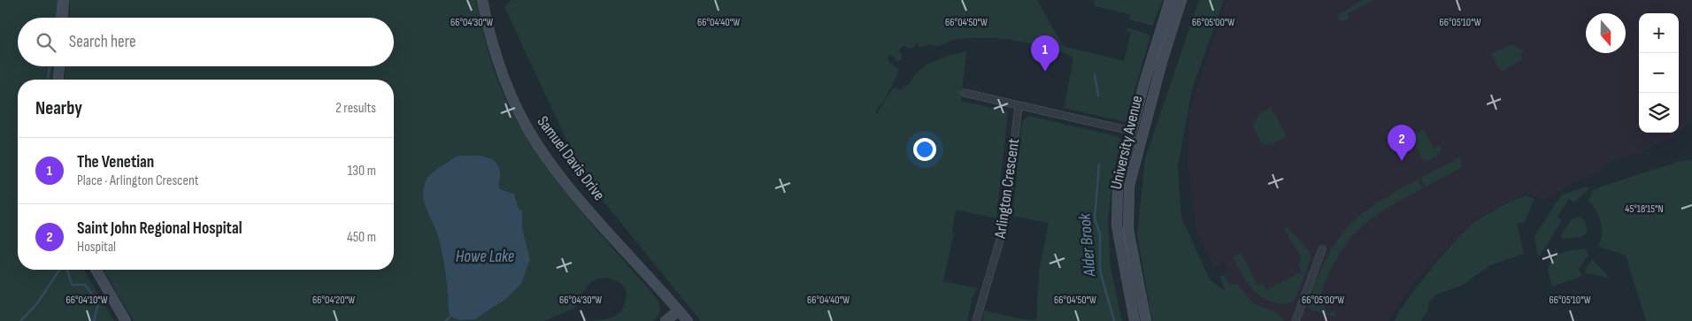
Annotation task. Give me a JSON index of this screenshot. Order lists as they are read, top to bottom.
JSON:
{
  "streets": {
    "main road": ["University Avenue", "Samuel Davis Drive"],
    "street": ["Arlington Crescent"]
  },
  "water": ["Alder Brook", "Howe Lake"],
  "north": "bottom",
  "page": {
    "map_buttons": ["+", "−"],
    "search": "Search here",
    "pins": ["1", "2"],
    "heading": ["Nearby", "2 results"],
    "list": [
      {
        "mark": "1",
        "name": "The Venetian",
        "note": "Place · Arlington Crescent",
        "value": "130 m"
      },
      {
        "mark": "2",
        "name": "Saint John Regional Hospital",
        "note": "Hospital",
        "value": "450 m"
      }
    ]
  },
  "coordinates": [
    "66°04'30\"W",
    "66°04'40\"W",
    "66°04'50\"W",
    "66°05'00\"W",
    "66°05'10\"W",
    "45°18'15\"N",
    "66°04'10\"W",
    "66°04'20\"W"
  ]
}
